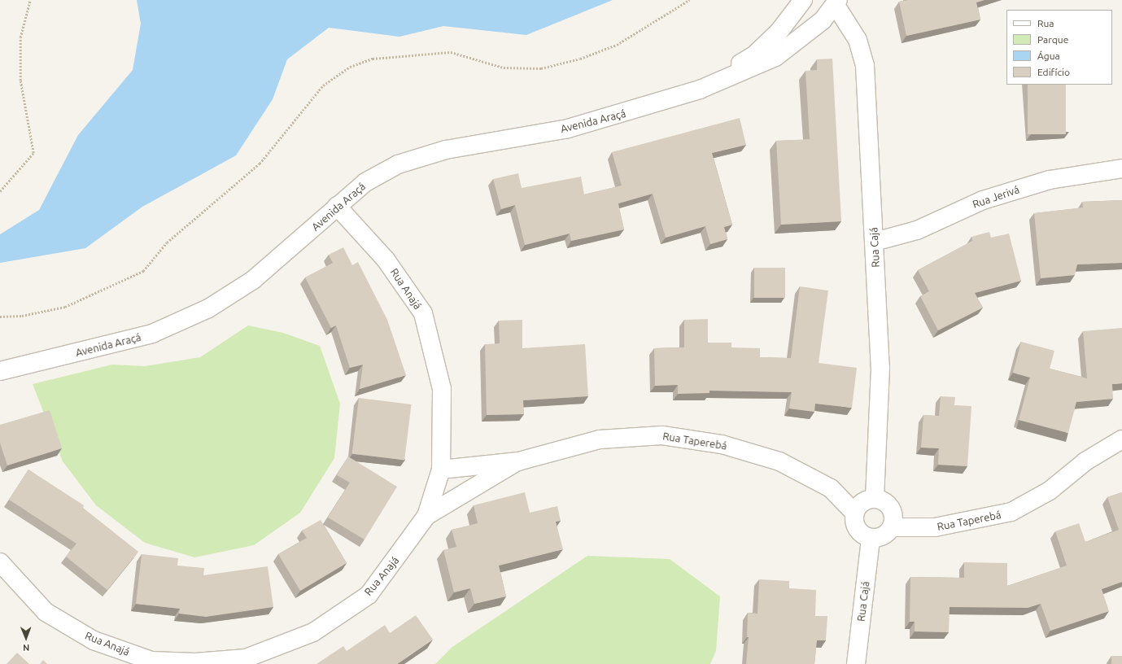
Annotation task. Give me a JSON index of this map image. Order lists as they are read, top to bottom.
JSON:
{
  "streets": {
    "street": [
      "Avenida Araçá",
      "Rua Jerivá",
      "Rua Cajá",
      "Rua Anajá",
      "Rua Taperebá"
    ]
  },
  "crossings": [
    ["Avenida Araçá", "Rua Cajá"],
    ["Avenida Araçá", "Rua Anajá"],
    ["Rua Jerivá", "Rua Cajá"],
    ["Rua Cajá", "Rua Taperebá"],
    ["Rua Anajá", "Rua Taperebá"]
  ],
  "legend": [
    "Rua",
    "Parque",
    "Água",
    "Edifício"
  ],
  "north": "bottom"
}
